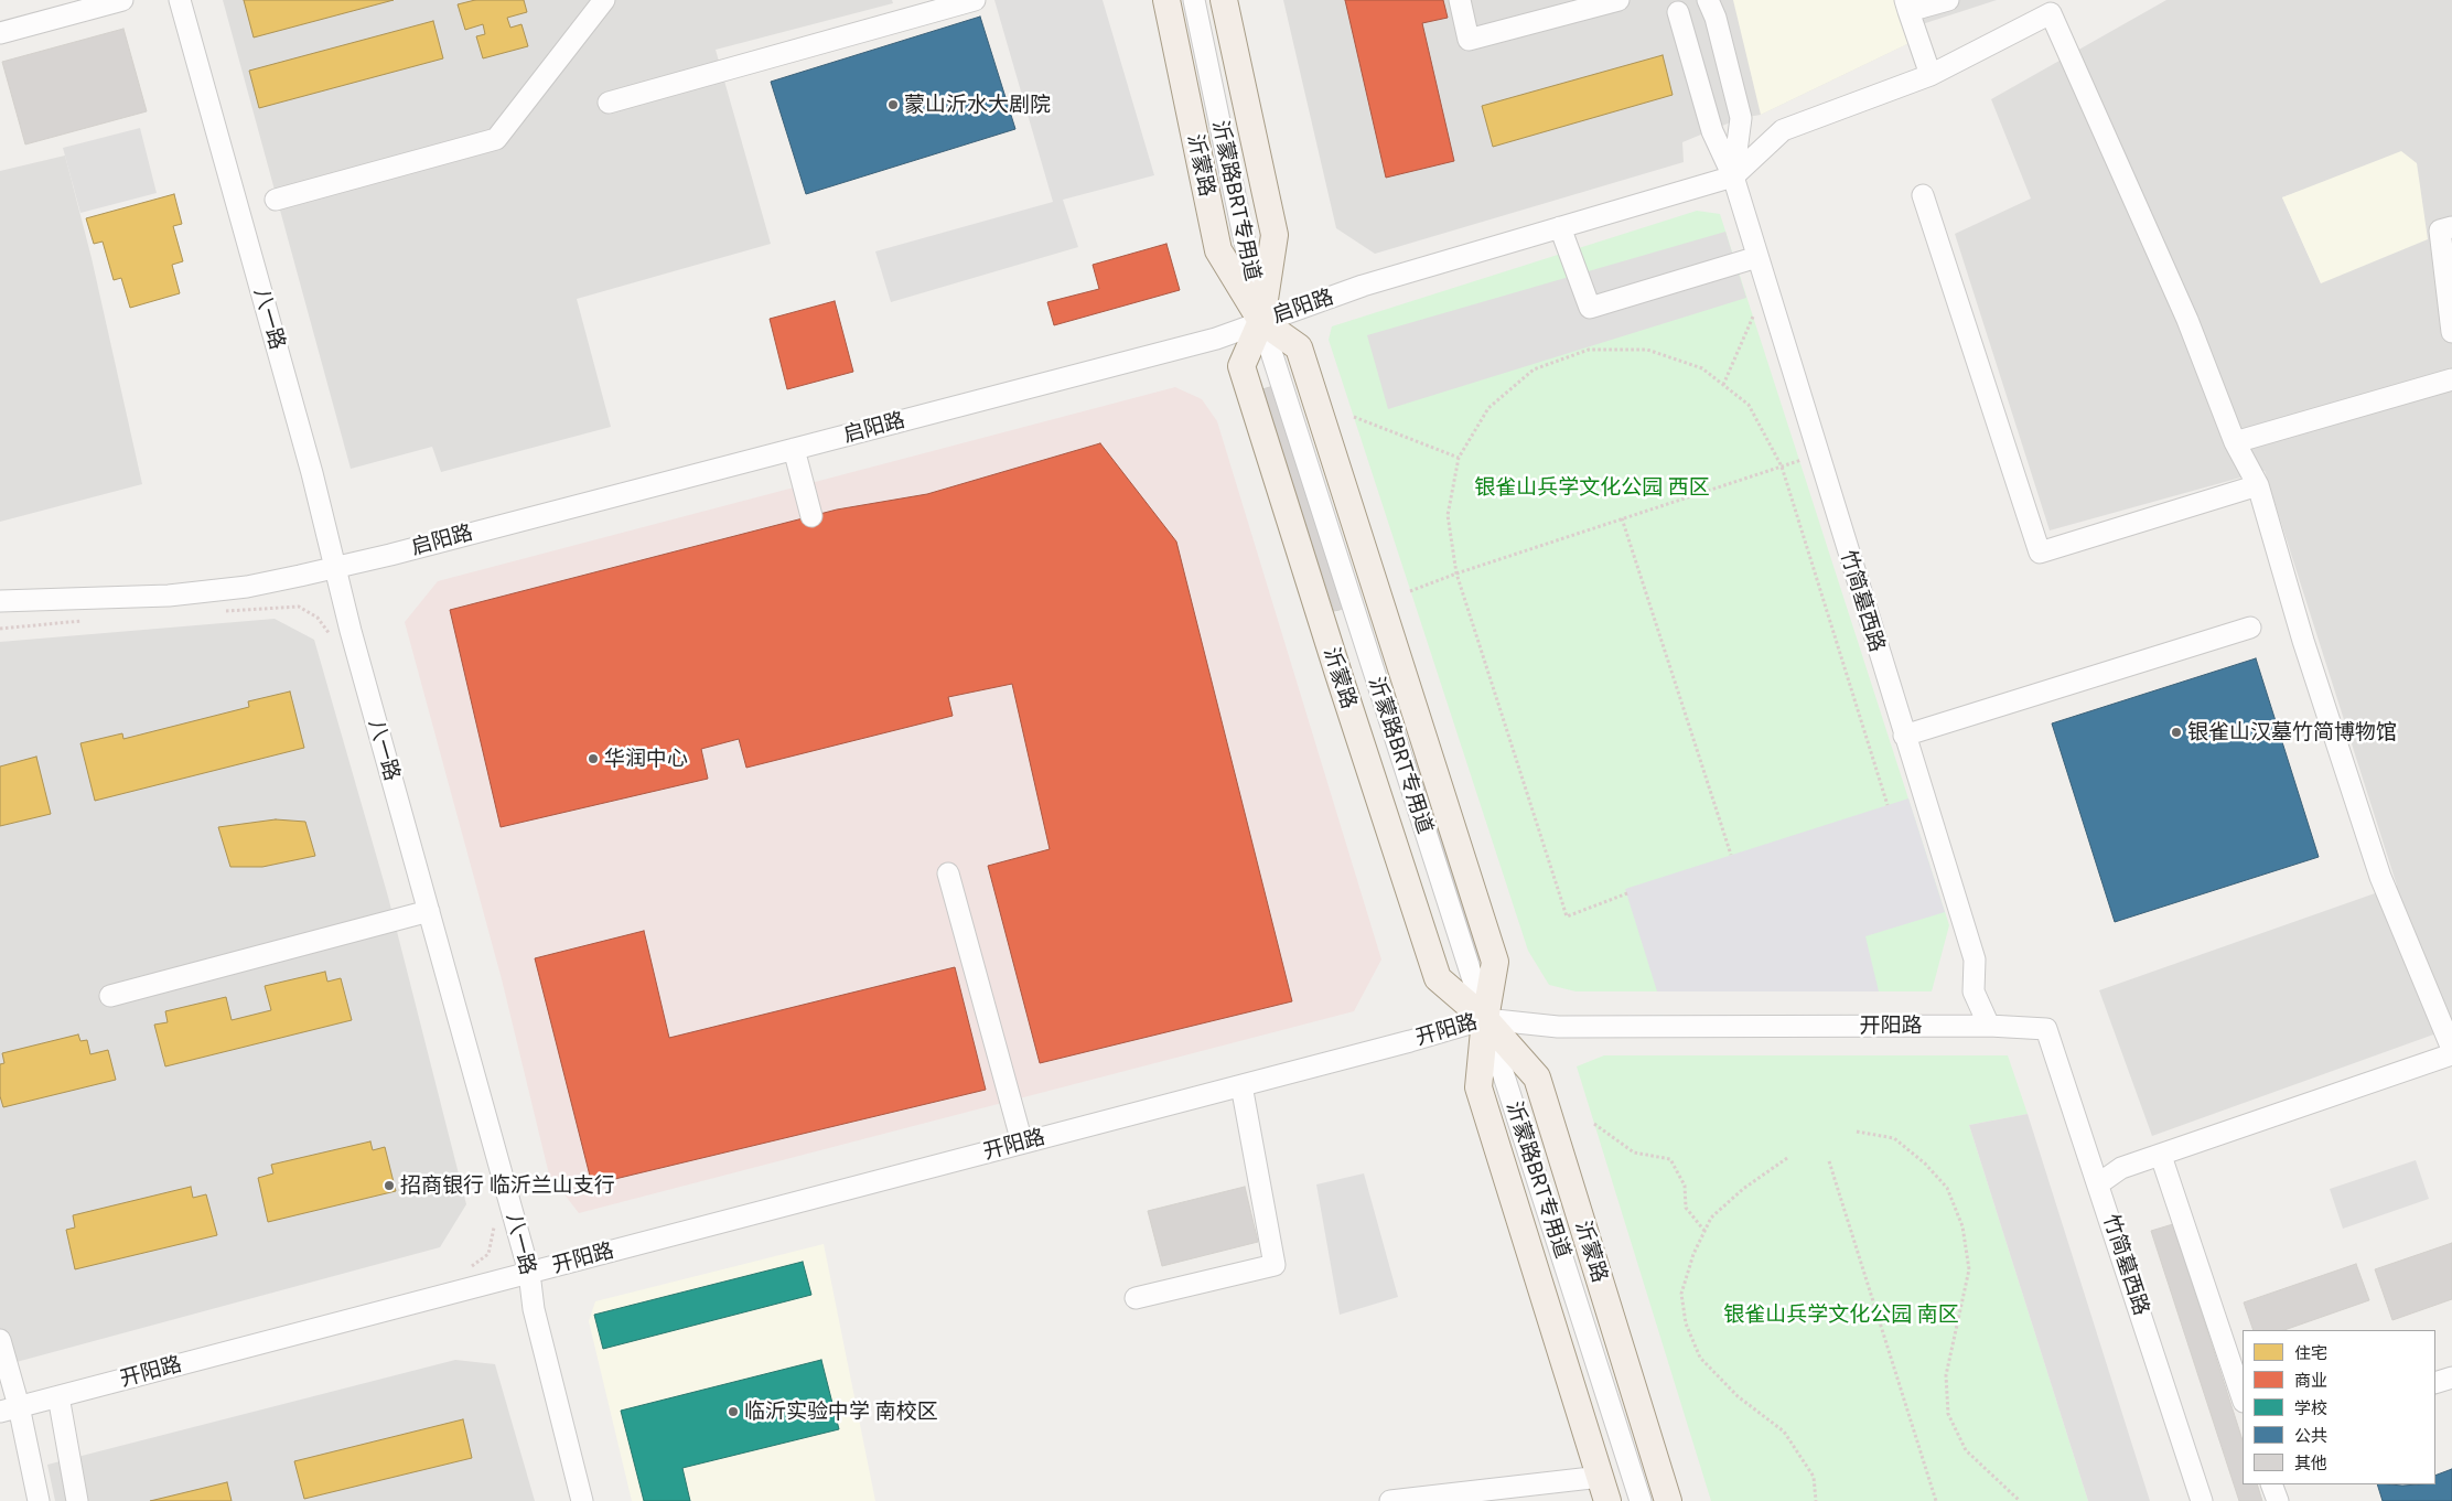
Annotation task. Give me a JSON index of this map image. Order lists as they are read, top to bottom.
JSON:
{
  "streets": {
    "main road": ["沂蒙路"],
    "street": [
      "沂蒙路BRT专用道",
      "启阳路",
      "八一路",
      "竹简墓西路",
      "开阳路"
    ]
  },
  "crossings": [
    ["沂蒙路", "沂蒙路BRT专用道"],
    ["沂蒙路", "启阳路"],
    ["沂蒙路", "开阳路"],
    ["沂蒙路BRT专用道", "启阳路"],
    ["沂蒙路BRT专用道", "开阳路"],
    ["启阳路", "八一路"],
    ["启阳路", "竹简墓西路"],
    ["八一路", "开阳路"],
    ["竹简墓西路", "开阳路"]
  ],
  "parks": ["银雀山兵学文化公园 西区", "银雀山兵学文化公园 南区"],
  "places": [
    "蒙山沂水大剧院",
    "银雀山汉墓竹简博物馆",
    "华润中心",
    "招商银行 临沂兰山支行",
    "临沂实验中学 南校区"
  ],
  "legend": [
    "住宅",
    "商业",
    "学校",
    "公共",
    "其他"
  ]
}
